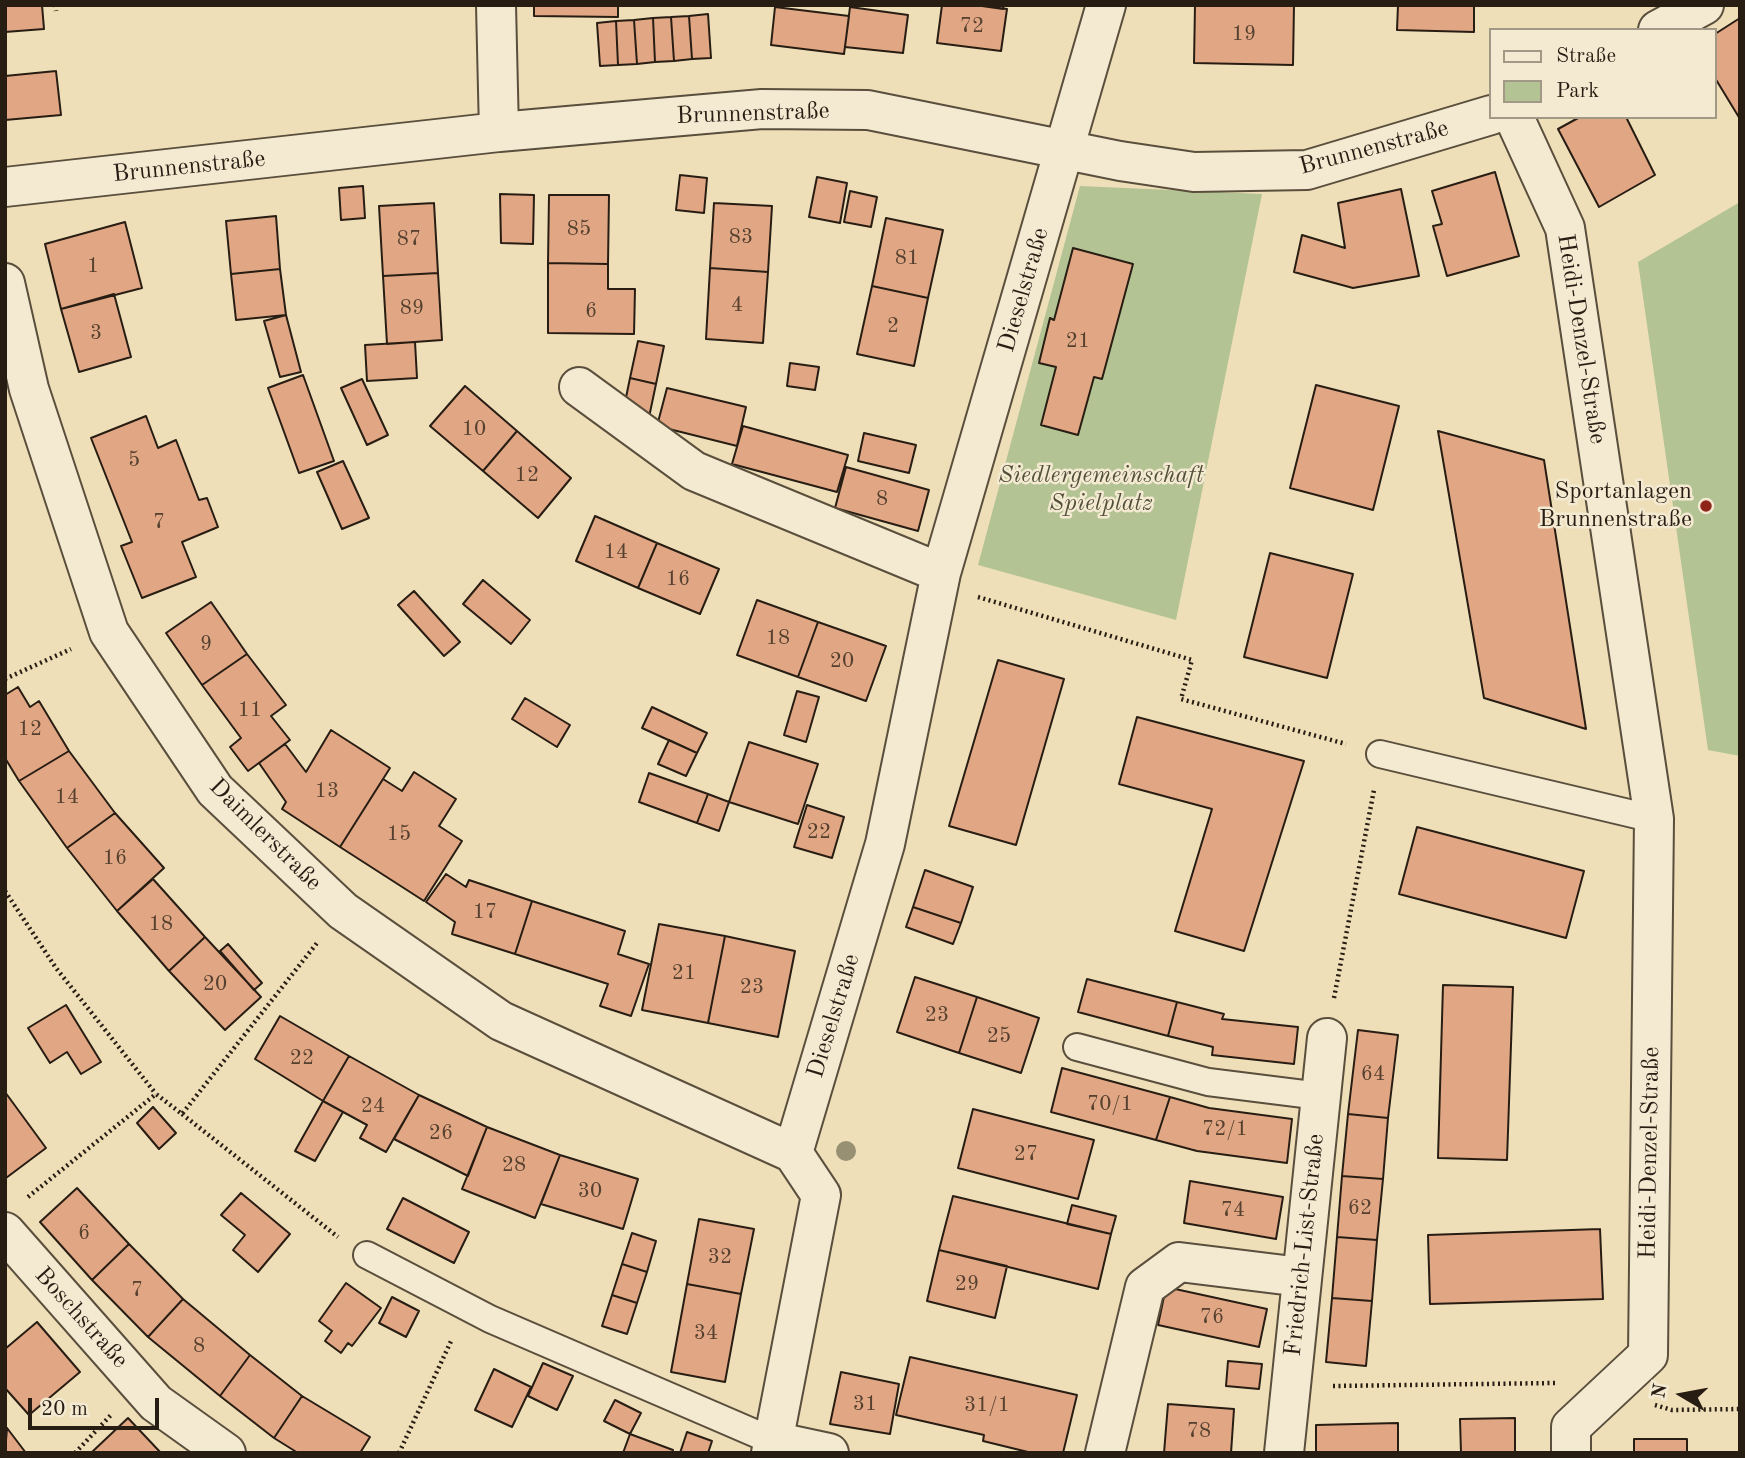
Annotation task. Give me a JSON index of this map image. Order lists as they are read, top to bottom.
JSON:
{
  "streets": {
    "street": [
      "Brunnenstraße",
      "Dieselstraße",
      "Heidi-Denzel-Straße",
      "Daimlerstraße",
      "Friedrich-List-Straße",
      "Boschstraße"
    ]
  },
  "crossings": [
    ["Brunnenstraße", "Dieselstraße"],
    ["Dieselstraße", "Daimlerstraße"]
  ],
  "parks": ["Siedlergemeinschaft Spielplatz"],
  "places": ["Sportanlagen Brunnenstraße"],
  "house_numbers": [
    "72",
    "19",
    "85",
    "83",
    "87",
    "81",
    "1",
    "4",
    "89",
    "6",
    "2",
    "3",
    "21",
    "10",
    "5",
    "12",
    "8",
    "7",
    "14",
    "16",
    "18",
    "9",
    "20",
    "11",
    "12",
    "13",
    "14",
    "22",
    "15",
    "16",
    "17",
    "18",
    "21",
    "20",
    "23",
    "23",
    "25",
    "22",
    "64",
    "70/1",
    "24",
    "72/1",
    "26",
    "27",
    "28",
    "30",
    "62",
    "74",
    "6",
    "32",
    "29",
    "7",
    "76",
    "34",
    "8",
    "31",
    "31/1",
    "78"
  ],
  "legend": ["Straße", "Park"],
  "scale_bar": "20 m",
  "north": "left"
}
